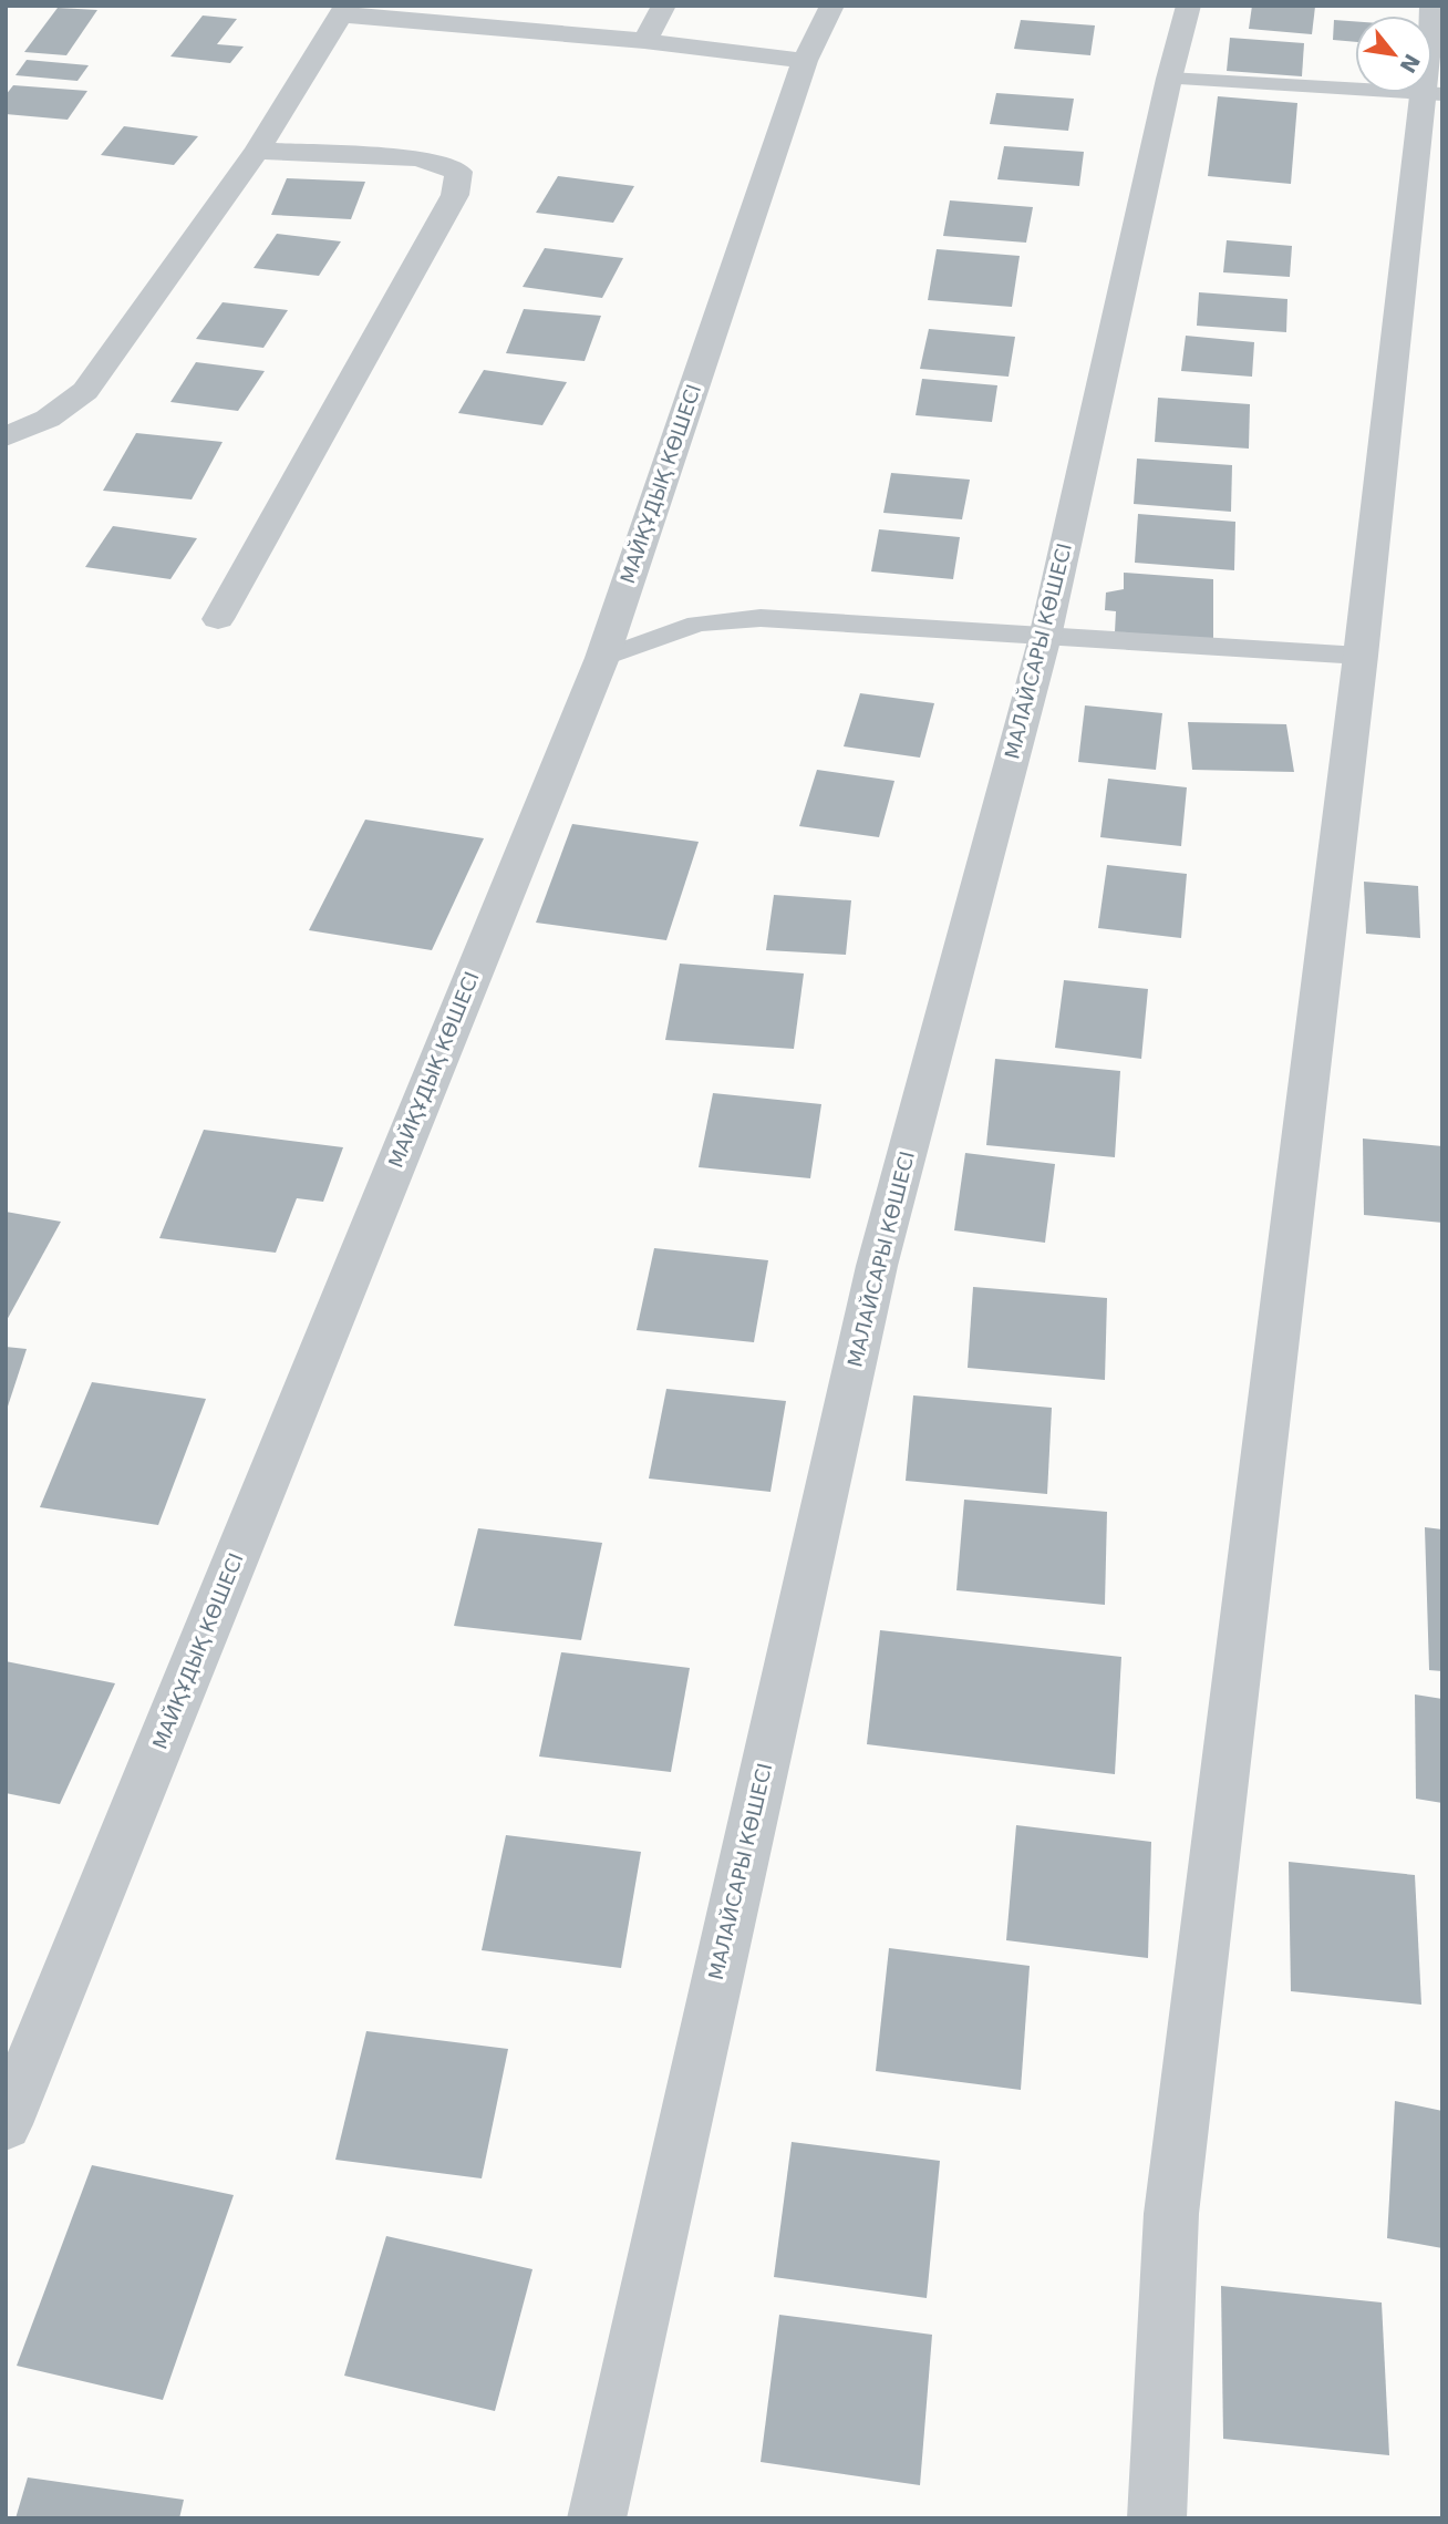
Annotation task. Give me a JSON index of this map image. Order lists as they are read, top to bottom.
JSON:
{
  "streets": {
    "street": ["МАЙҚҰДЫҚ КӨШЕСІ", "МАЛАЙСАРЫ КӨШЕСІ"]
  },
  "north": "bottom right"
}
